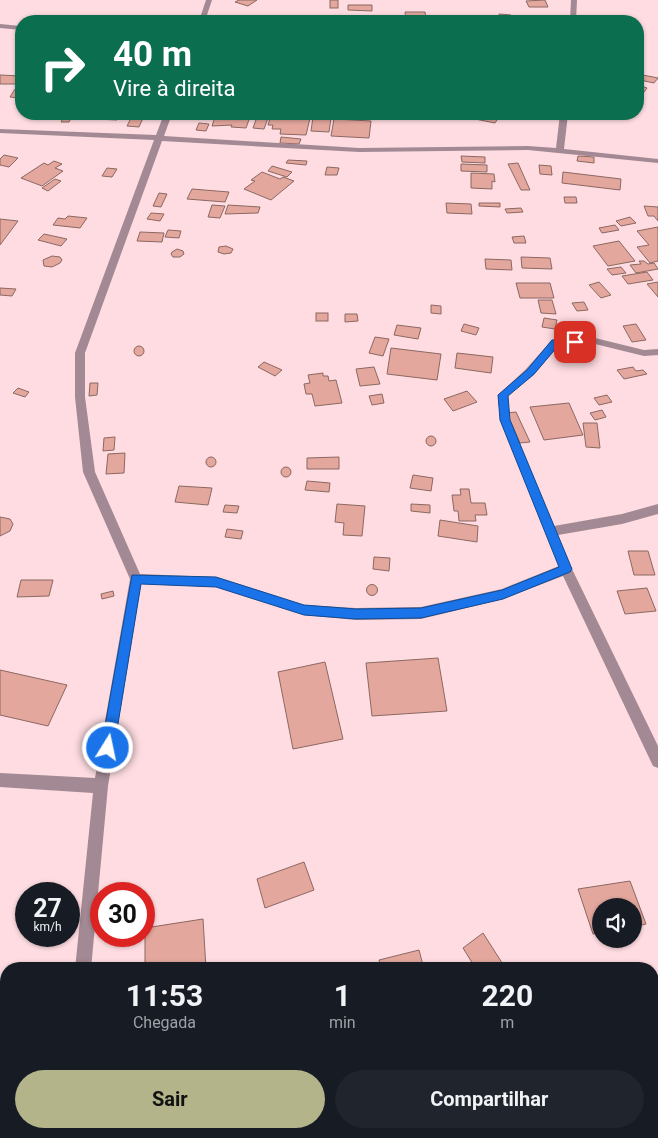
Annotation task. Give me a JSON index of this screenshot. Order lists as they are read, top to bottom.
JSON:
{
  "page": {
    "turn": ["40 m", "Vire à direita"],
    "speed": "27 km/h",
    "limit": "30",
    "eta": [
      "11:53",
      "Chegada",
      "1",
      "min",
      "220",
      "m"
    ],
    "buttons": ["Sair", "Compartilhar"]
  }
}
